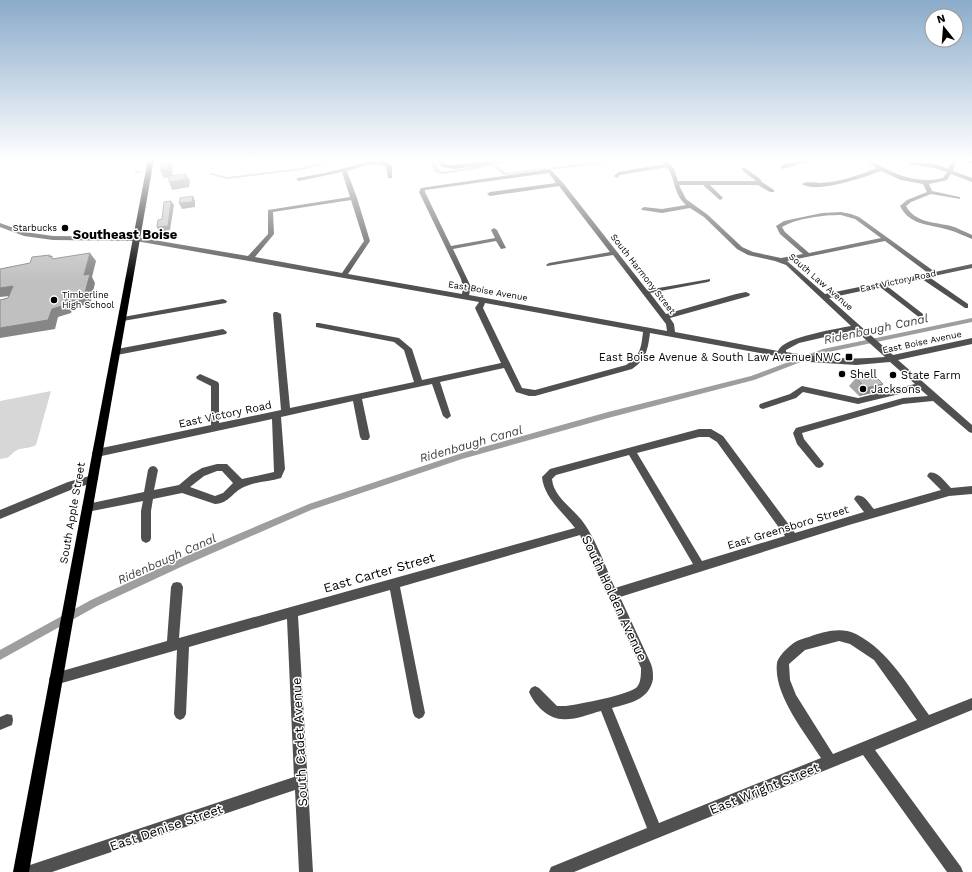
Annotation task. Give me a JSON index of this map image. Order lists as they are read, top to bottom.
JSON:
{
  "streets": {
    "main road": ["South Apple Street"],
    "street": [
      "South Harmony Street",
      "East Victory Road",
      "South Law Avenue",
      "East Boise Avenue",
      "East Greensboro Street",
      "East Carter Street",
      "South Holden Avenue",
      "South Cadet Avenue",
      "East Wright Street",
      "East Denise Street"
    ]
  },
  "crossings": [
    ["South Harmony Street", "East Boise Avenue"],
    ["East Victory Road", "South Law Avenue"],
    ["East Victory Road", "South Apple Street"],
    ["South Law Avenue", "East Boise Avenue"],
    ["East Boise Avenue", "South Apple Street"],
    ["South Apple Street", "East Carter Street"],
    ["East Greensboro Street", "South Holden Avenue"],
    ["East Carter Street", "South Holden Avenue"],
    ["East Carter Street", "South Cadet Avenue"],
    ["South Cadet Avenue", "East Denise Street"]
  ],
  "districts": ["Southeast Boise"],
  "water": ["Ridenbaugh Canal"],
  "places": {
    "other": [
      "Starbucks",
      "Timberline High School",
      "Shell",
      "State Farm",
      "Jacksons"
    ],
    "transit": ["East Boise Avenue & South Law Avenue NWC"]
  },
  "north": "top"
}
